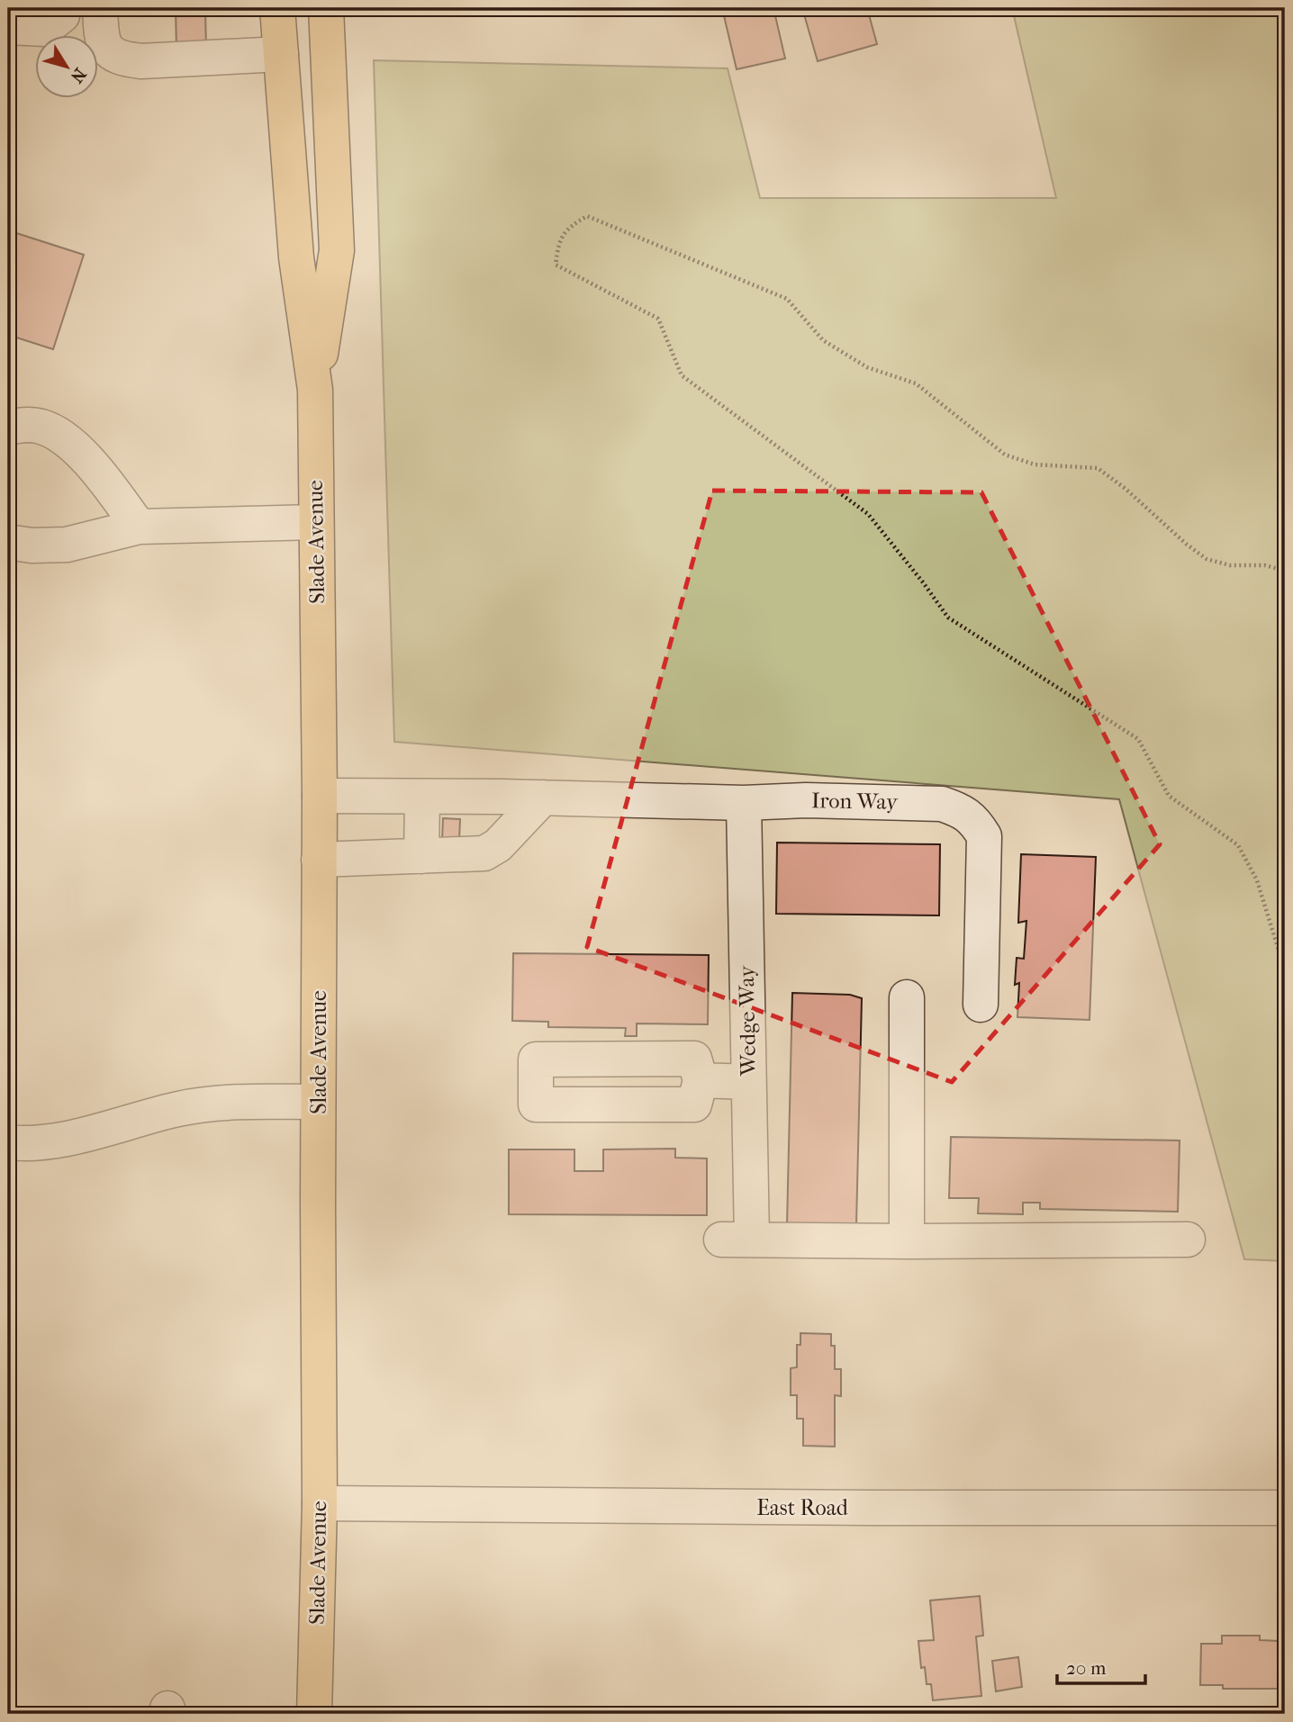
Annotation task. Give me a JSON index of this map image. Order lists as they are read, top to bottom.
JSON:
{
  "streets": {
    "main road": ["Slade Avenue"],
    "street": ["Iron Way", "Wedge Way", "East Road"]
  },
  "crossings": [
    ["Slade Avenue", "Iron Way"],
    ["Slade Avenue", "East Road"],
    ["Iron Way", "Wedge Way"]
  ],
  "scale_bar": "20 m",
  "north": "bottom right"
}
